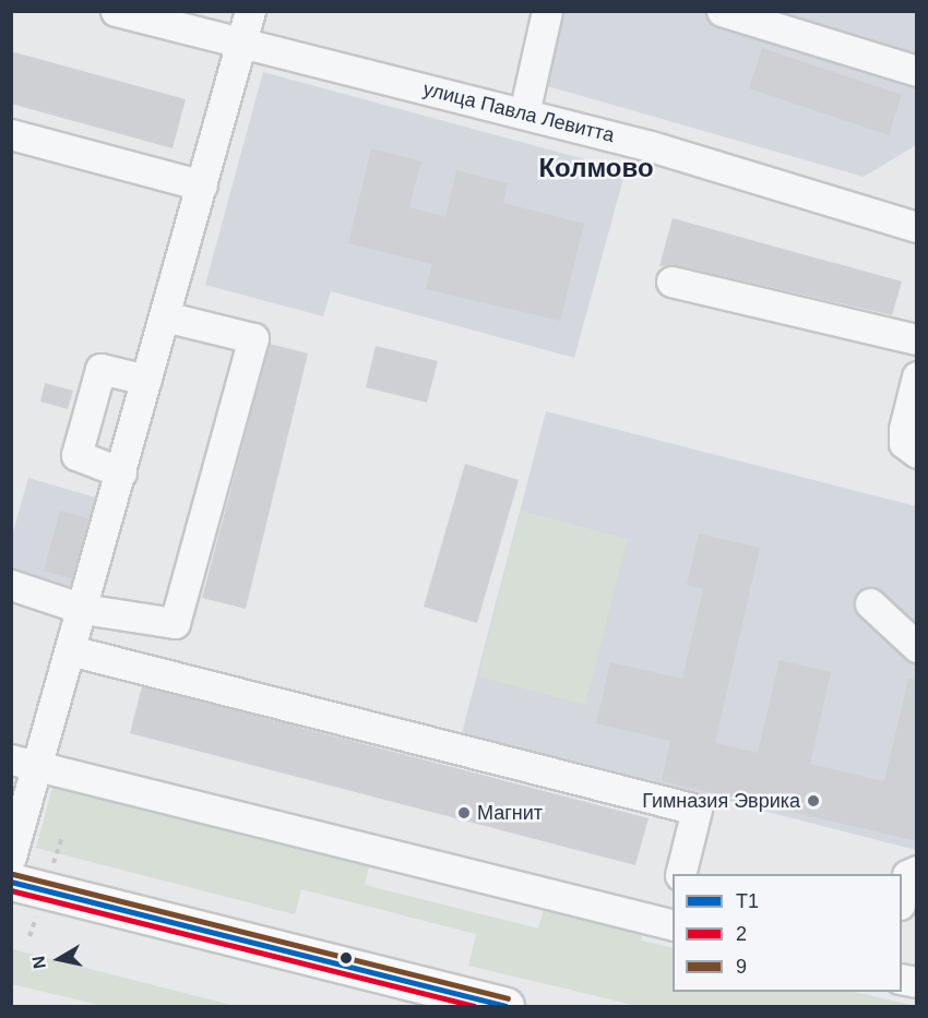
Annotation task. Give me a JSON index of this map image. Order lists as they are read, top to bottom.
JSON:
{
  "streets": {
    "street": ["улица Павла Левитта"]
  },
  "districts": ["Колмово"],
  "places": ["Гимназия Эврика", "Магнит"],
  "lines": ["transit line 9", "transit line Т1", "transit line 2"],
  "legend": ["Т1", "2", "9"],
  "north": "left"
}
